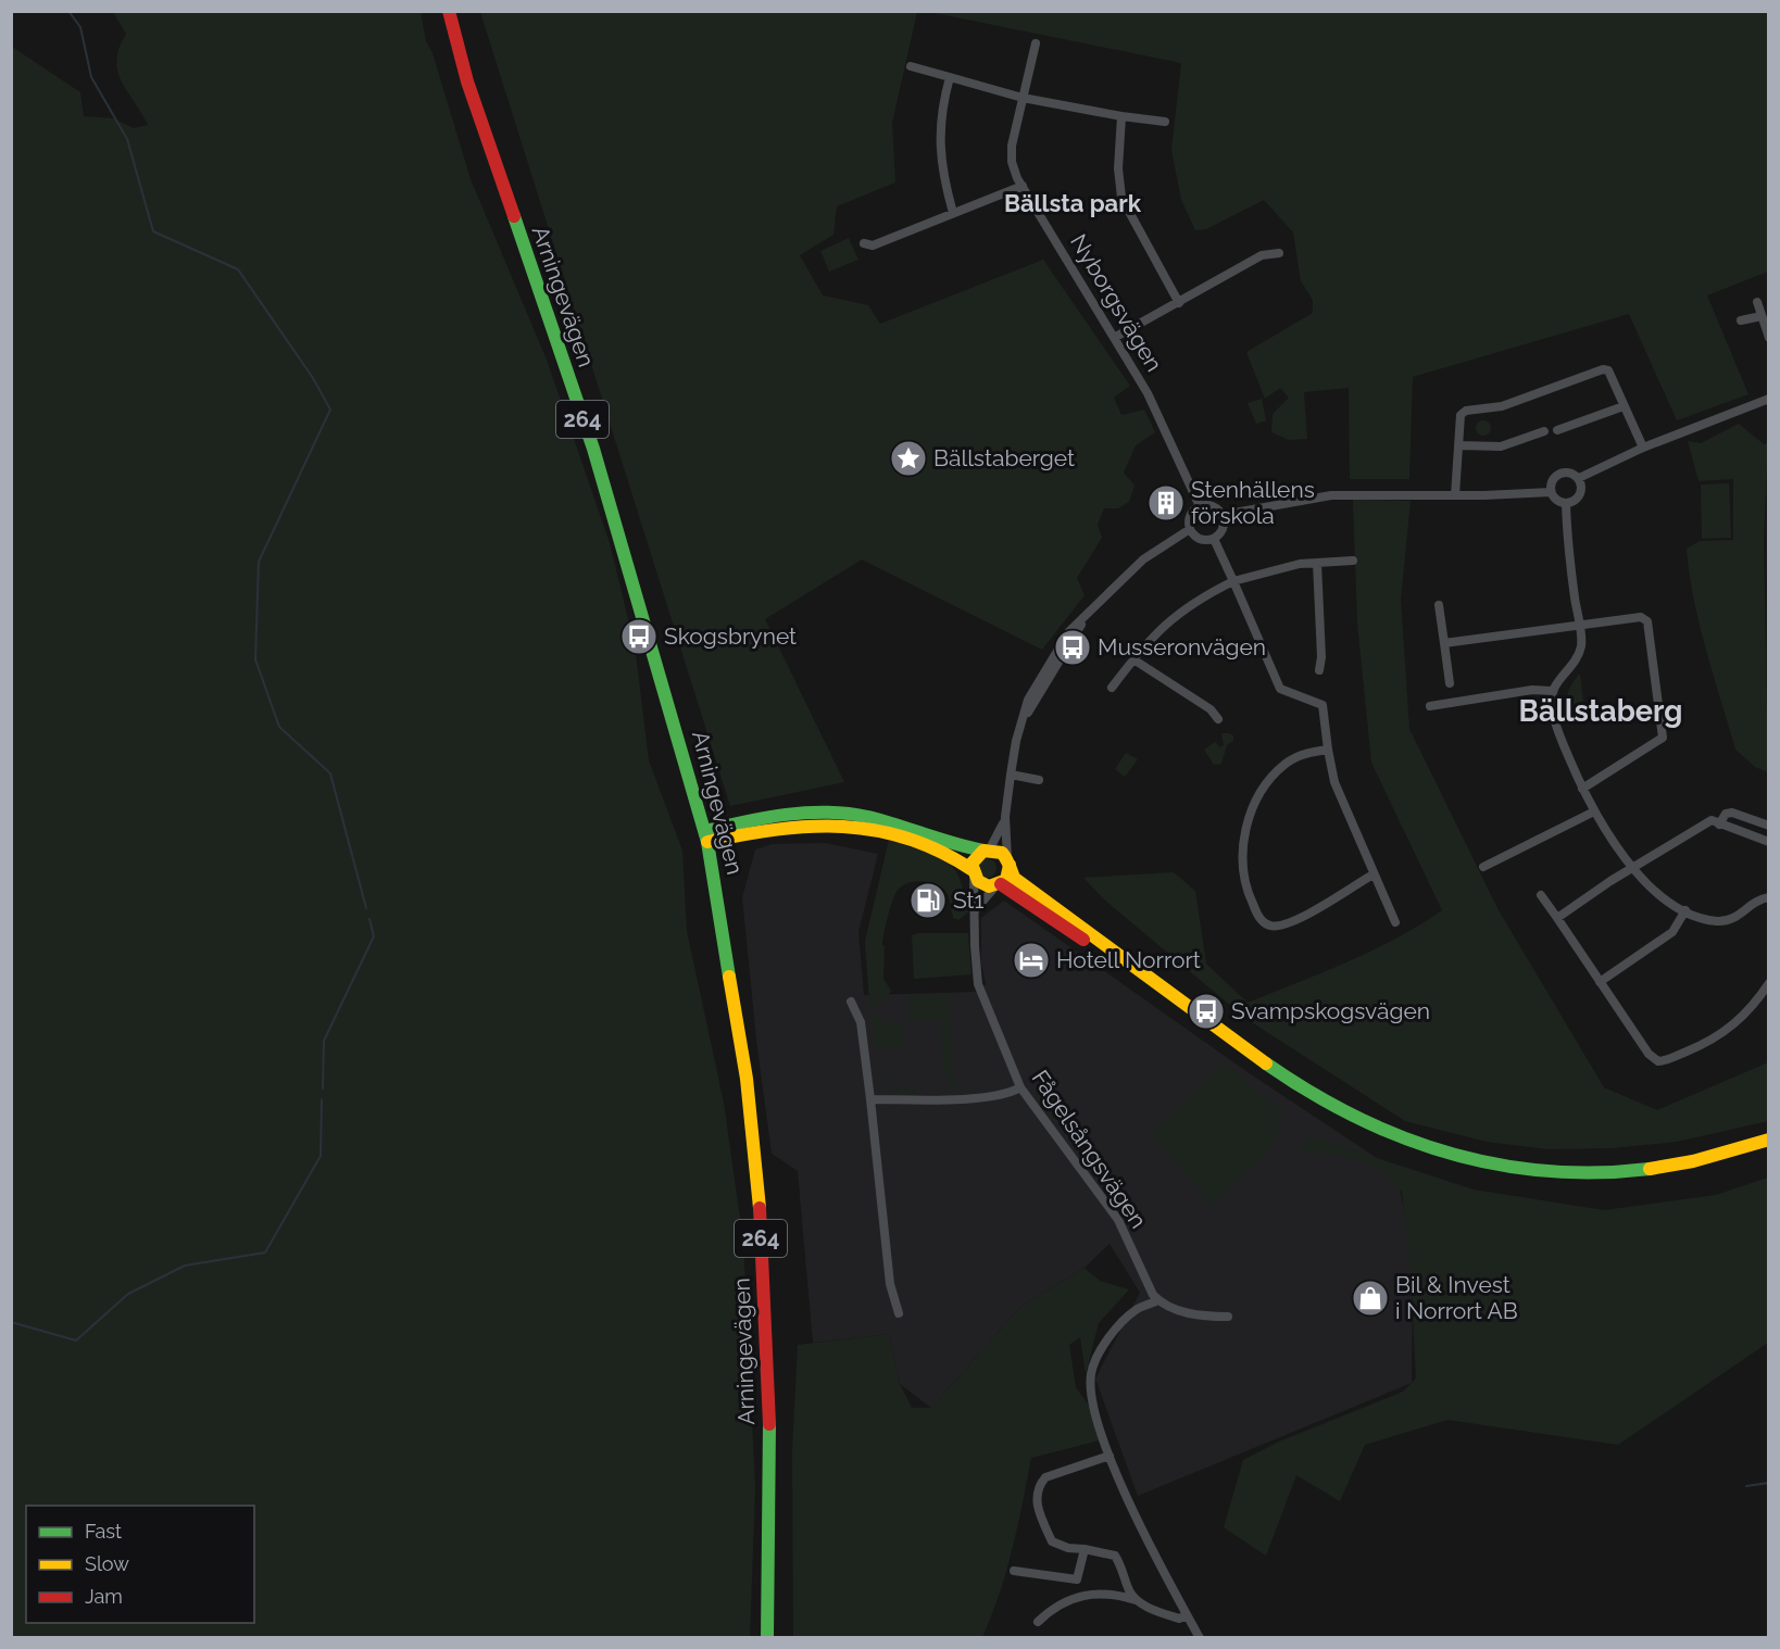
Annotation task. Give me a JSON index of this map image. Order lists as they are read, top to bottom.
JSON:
{
  "streets": {
    "main road": ["Arningevägen", "264"],
    "street": ["Nyborgsvägen", "Fågelsångsvägen"]
  },
  "districts": ["Bällsta park", "Bällstaberg"],
  "places": {
    "place": ["Bällstaberget"],
    "building": ["Stenhällens förskola"],
    "bus stop": ["Skogsbrynet", "Musseronvägen", "Svampskogsvägen"],
    "fuel station": ["St1"],
    "hotel": ["Hotell Norrort"],
    "shop": ["Bil & Invest i Norrort AB"]
  },
  "legend": ["Fast", "Slow", "Jam"]
}
